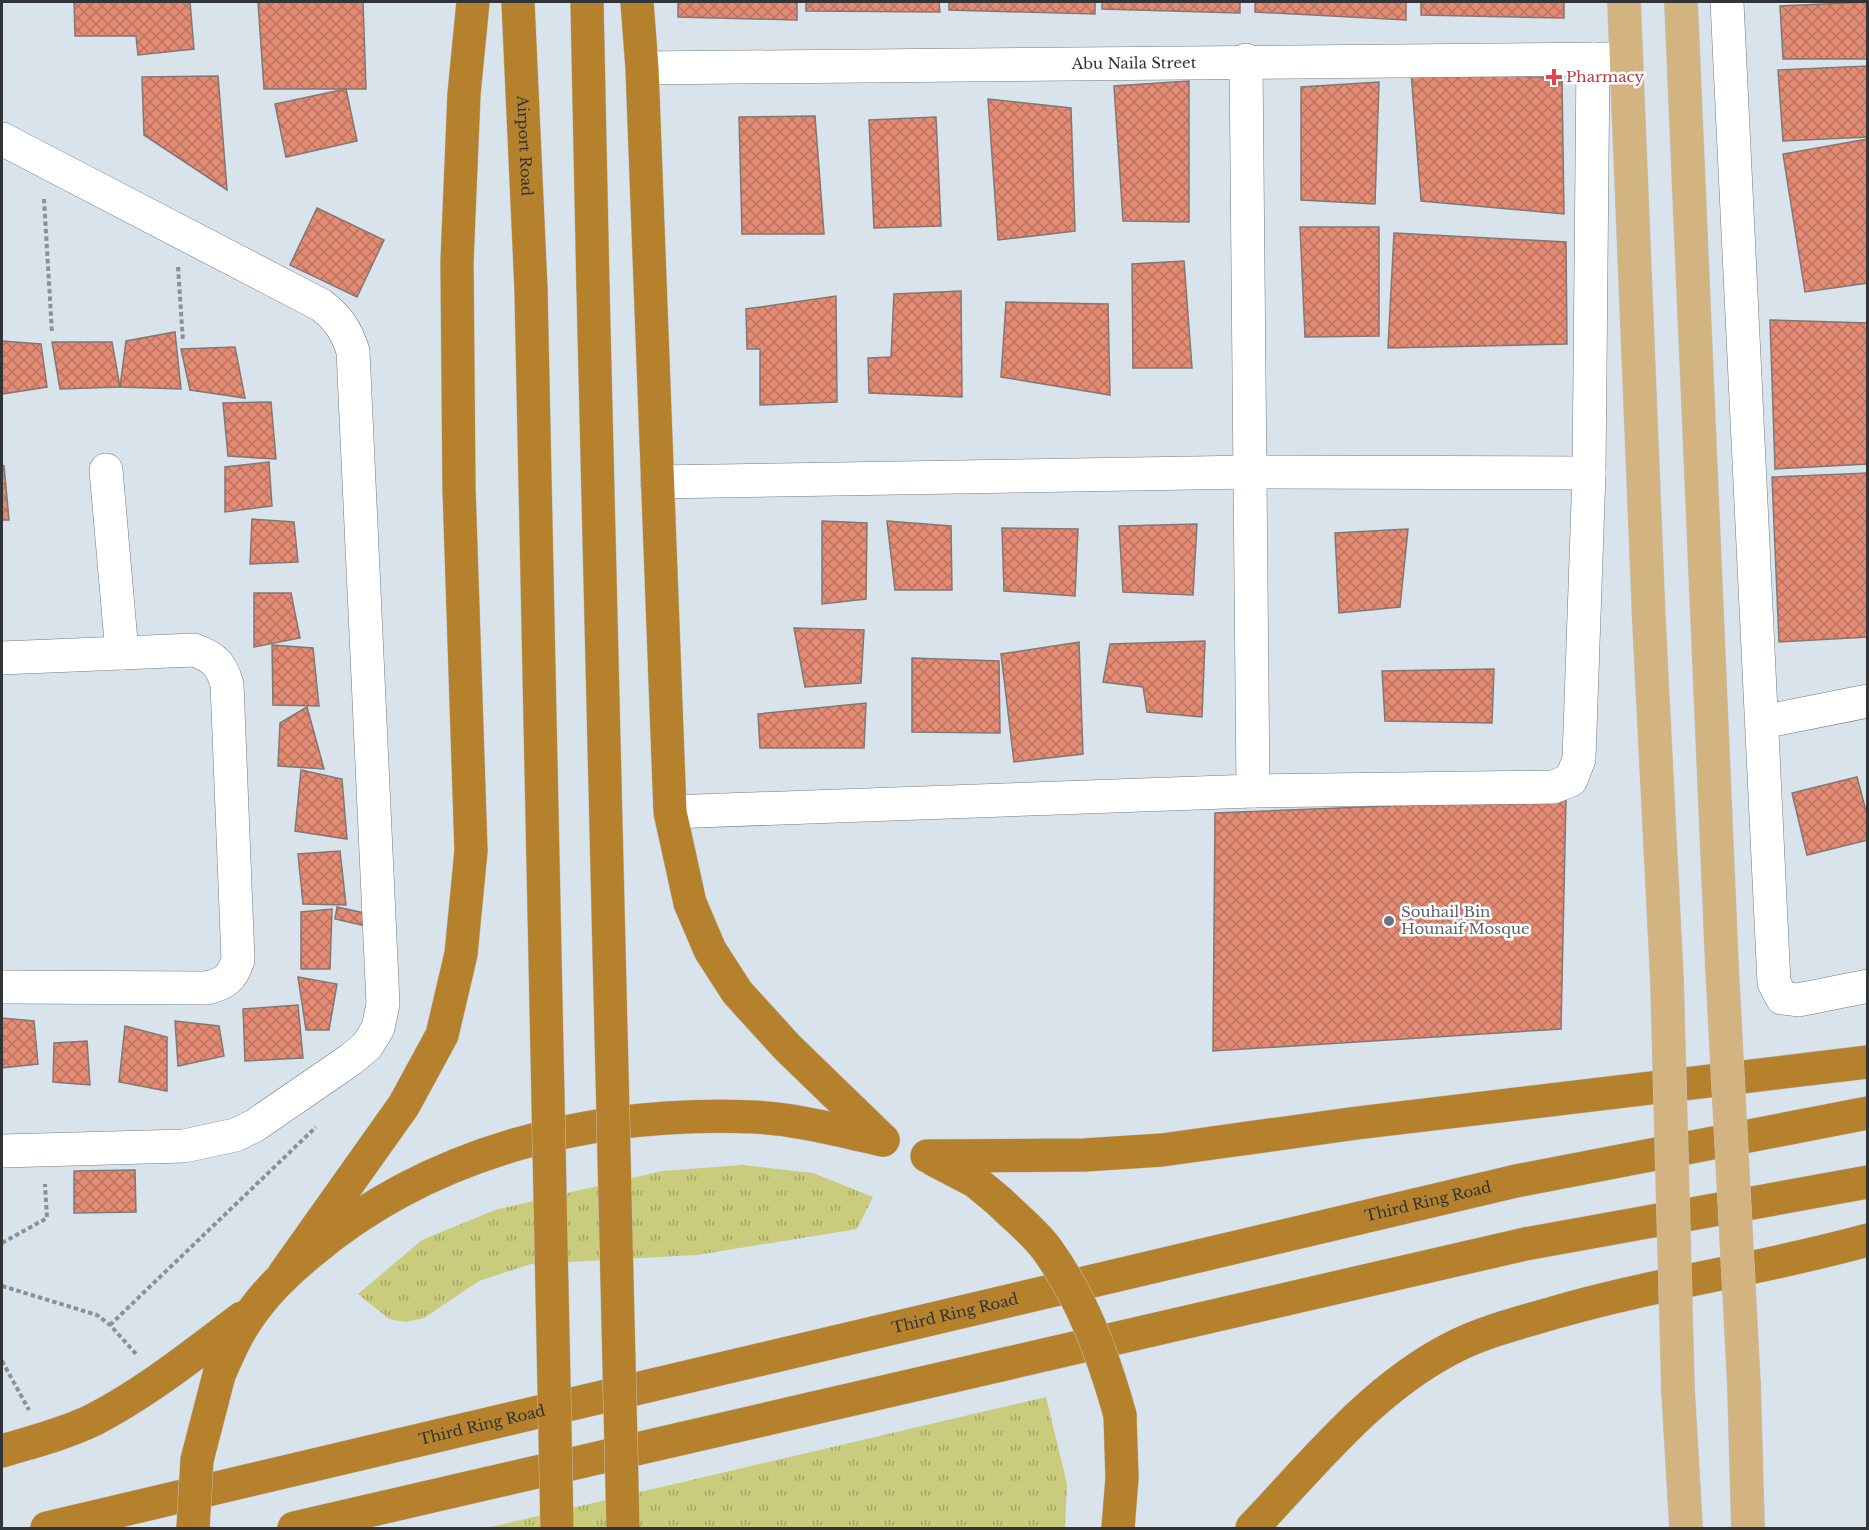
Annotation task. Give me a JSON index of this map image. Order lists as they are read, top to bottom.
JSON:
{
  "streets": {
    "highway": ["Airport Road", "Third Ring Road"],
    "street": ["Abu Naila Street"]
  },
  "places": {
    "health": ["Pharmacy"],
    "other": ["Souhail Bin Hounaif Mosque"]
  }
}
